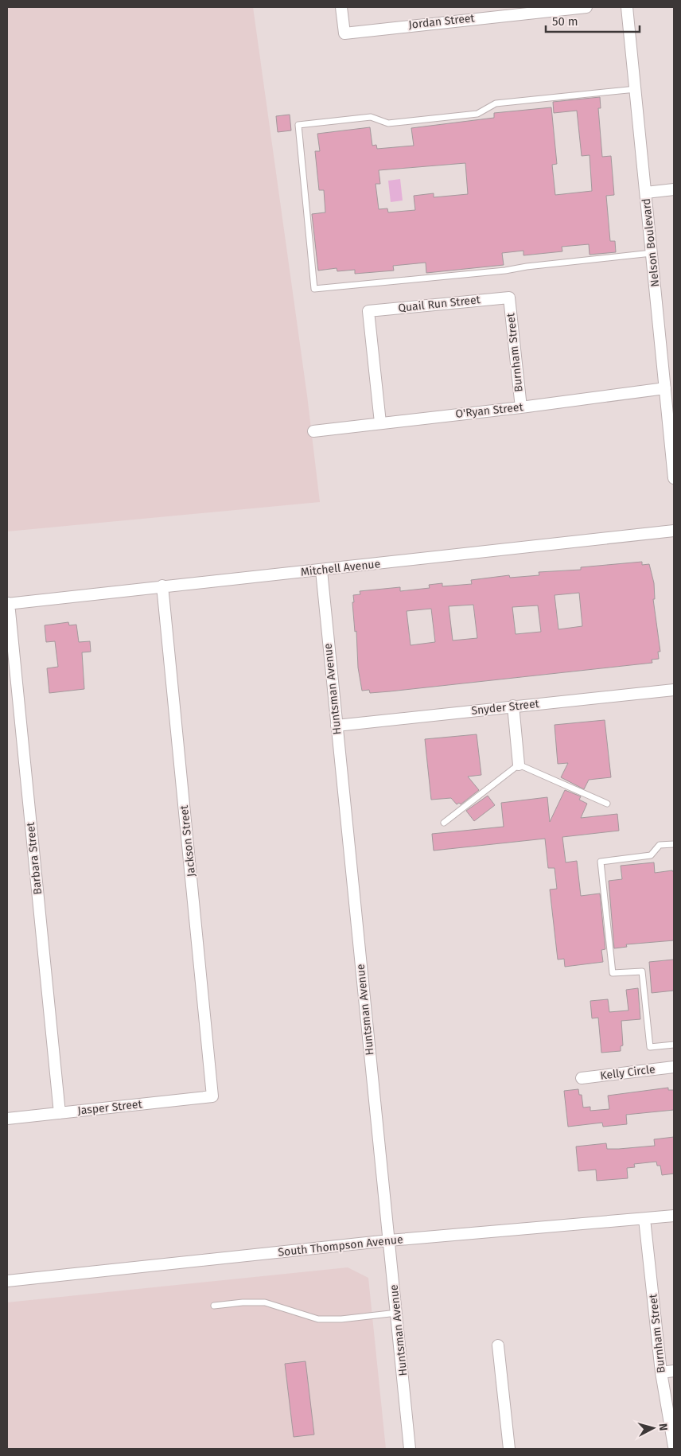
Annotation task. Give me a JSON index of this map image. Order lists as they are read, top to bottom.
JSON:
{
  "streets": {
    "street": [
      "Jordan Street",
      "Nelson Boulevard",
      "Quail Run Street",
      "Burnham Street",
      "O'Ryan Street",
      "Mitchell Avenue",
      "Huntsman Avenue",
      "Snyder Street",
      "Jackson Street",
      "Barbara Street",
      "Kelly Circle",
      "Jasper Street",
      "South Thompson Avenue"
    ]
  },
  "crossings": [
    ["Nelson Boulevard", "O'Ryan Street"],
    ["Quail Run Street", "Burnham Street"],
    ["Quail Run Street", "O'Ryan Street"],
    ["Burnham Street", "O'Ryan Street"],
    ["Burnham Street", "South Thompson Avenue"],
    ["Mitchell Avenue", "Huntsman Avenue"],
    ["Mitchell Avenue", "Jackson Street"],
    ["Mitchell Avenue", "Barbara Street"],
    ["Huntsman Avenue", "Snyder Street"],
    ["Huntsman Avenue", "South Thompson Avenue"],
    ["Jackson Street", "Jasper Street"],
    ["Barbara Street", "Jasper Street"]
  ],
  "scale_bar": "50 m",
  "north": "right"
}
